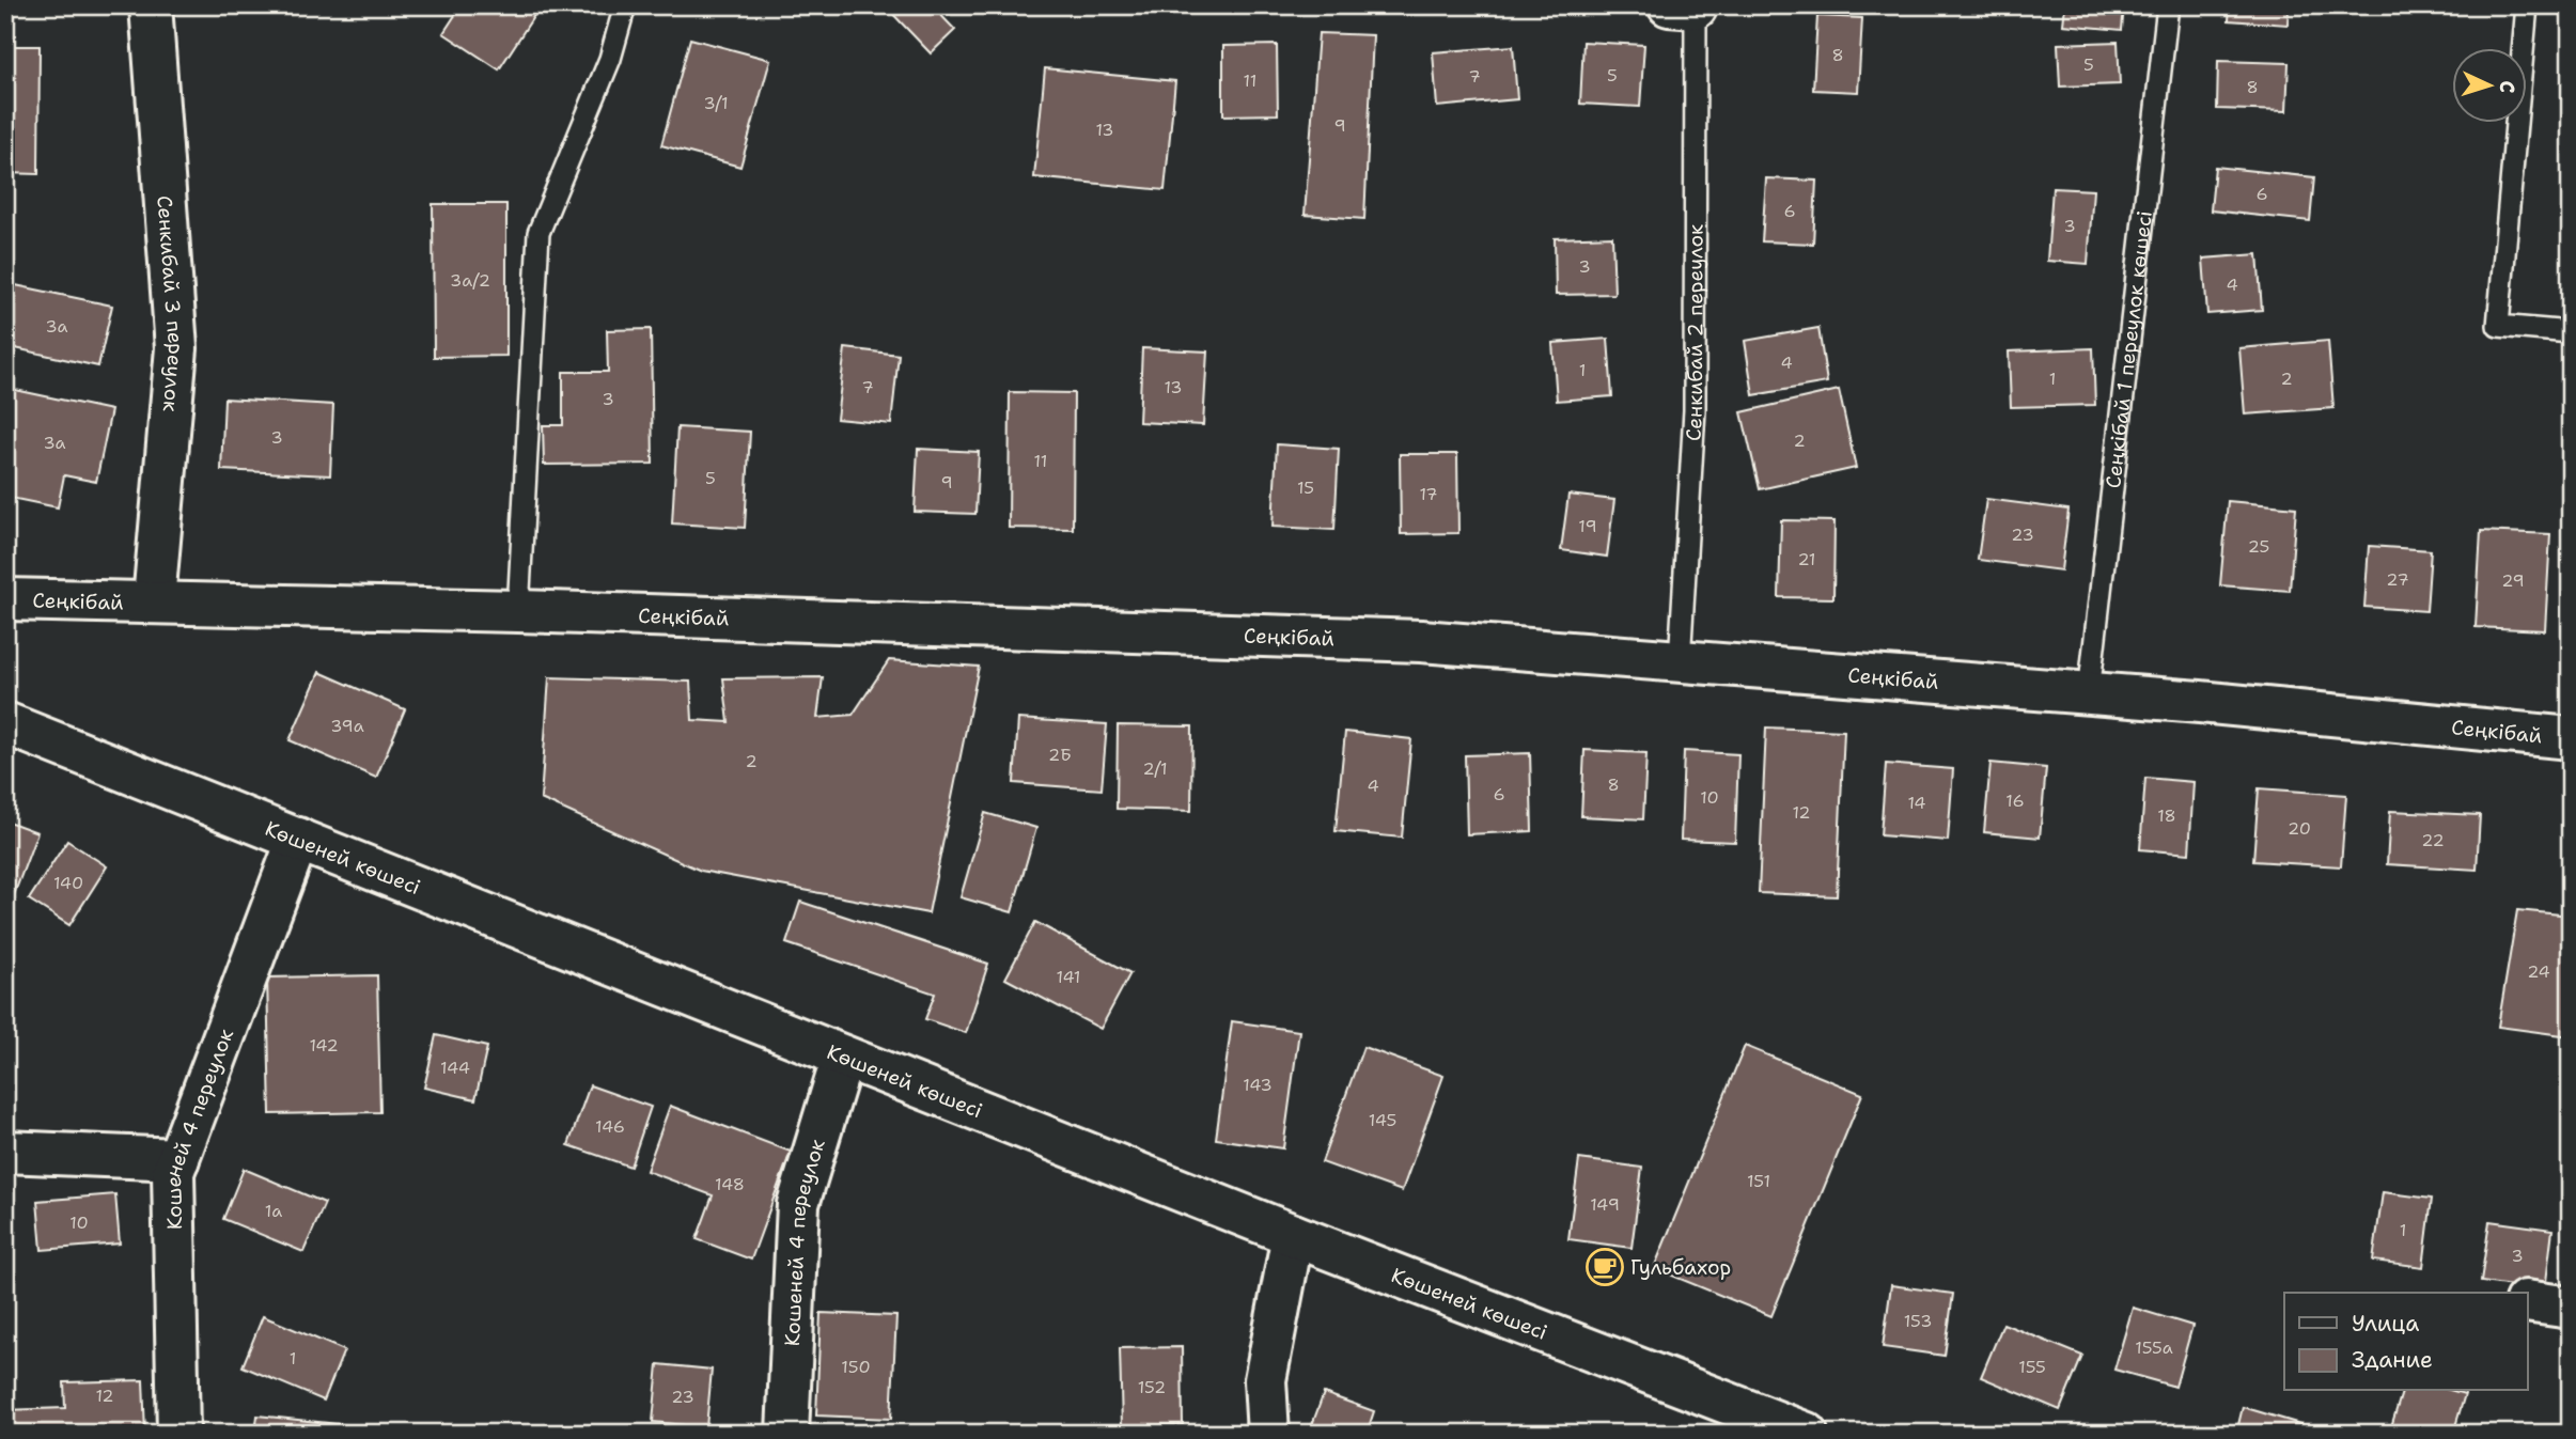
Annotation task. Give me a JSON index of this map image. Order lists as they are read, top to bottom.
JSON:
{
  "streets": {
    "street": [
      "Сенкибай 3 переулок",
      "Сеңкібай",
      "Көшеней көшесі",
      "Кошеней 4 переулок"
    ],
    "lane": ["Сенкибай 2 переулок", "Сеңкібай 1 переулок көшесі"]
  },
  "crossings": [
    ["Сенкибай 3 переулок", "Сеңкібай"],
    ["Сенкибай 2 переулок", "Сеңкібай"],
    ["Сеңкібай 1 переулок көшесі", "Сеңкібай"],
    ["Көшеней көшесі", "Кошеней 4 переулок"]
  ],
  "places": {
    "cafe": ["Гульбахор"]
  },
  "house_numbers": [
    "8",
    "5",
    "5",
    "7",
    "11",
    "8",
    "3/1",
    "9",
    "13",
    "6",
    "6",
    "3",
    "3",
    "3а/2",
    "4",
    "3а",
    "4",
    "1",
    "1",
    "2",
    "7",
    "13",
    "3",
    "3",
    "2",
    "3а",
    "11",
    "5",
    "9",
    "15",
    "17",
    "19",
    "23",
    "25",
    "21",
    "27",
    "29",
    "39а",
    "2Б",
    "2",
    "2/1",
    "8",
    "4",
    "6",
    "10",
    "16",
    "14",
    "12",
    "18",
    "20",
    "22",
    "140",
    "24",
    "141",
    "142",
    "144",
    "143",
    "145",
    "146",
    "151",
    "148",
    "149",
    "1а",
    "10",
    "1",
    "3",
    "153",
    "155а",
    "1",
    "150",
    "155",
    "152",
    "12",
    "23"
  ],
  "legend": ["Улица", "Здание"],
  "north": "right"
}
